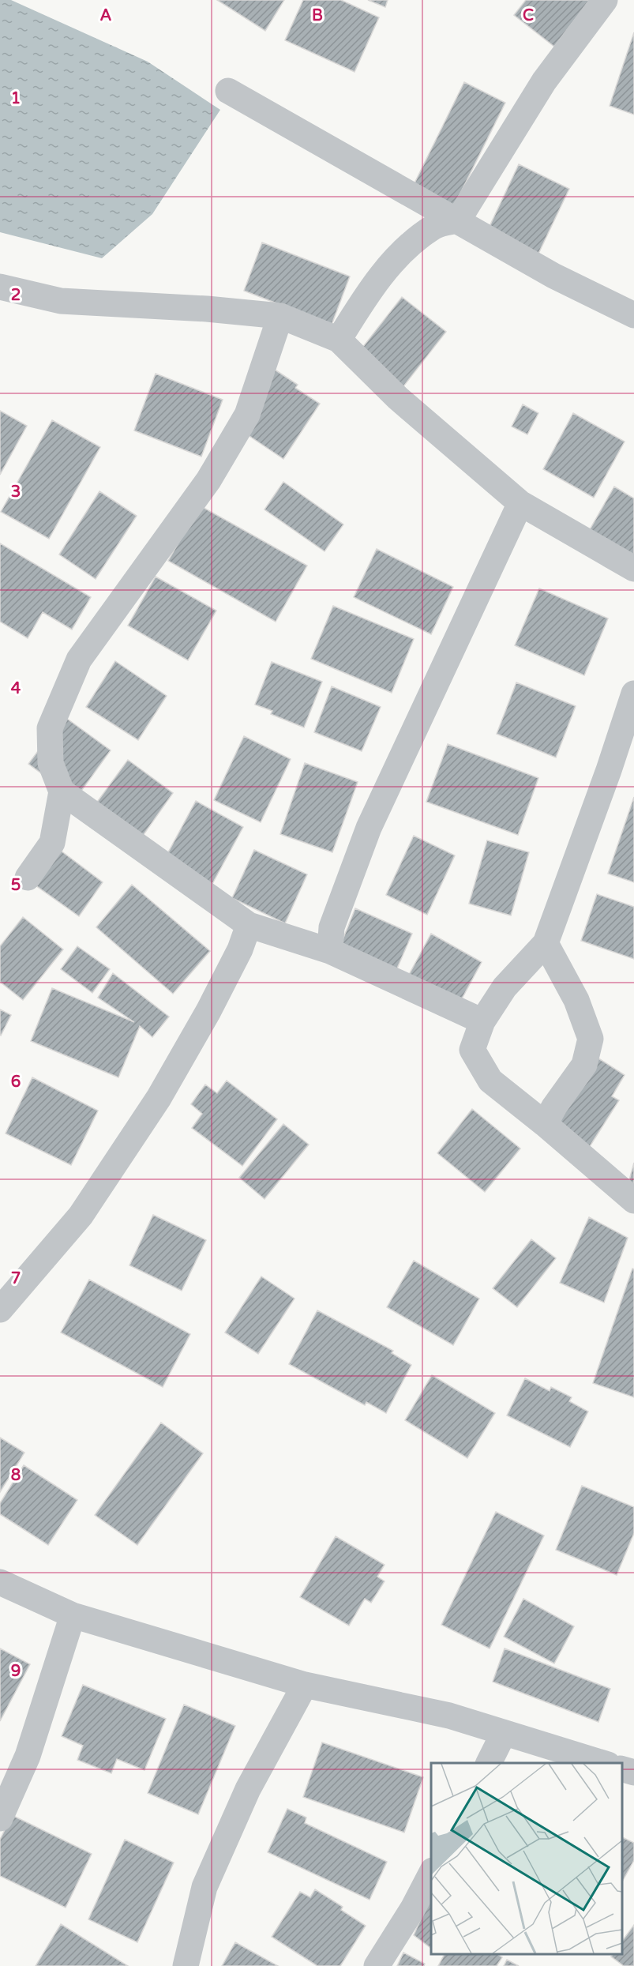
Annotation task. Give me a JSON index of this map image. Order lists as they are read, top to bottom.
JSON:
{
  "grid": {
    "columns": ["A", "B", "C"],
    "rows": [
      "1",
      "2",
      "3",
      "4",
      "5",
      "6",
      "7",
      "8",
      "9"
    ]
  }
}
